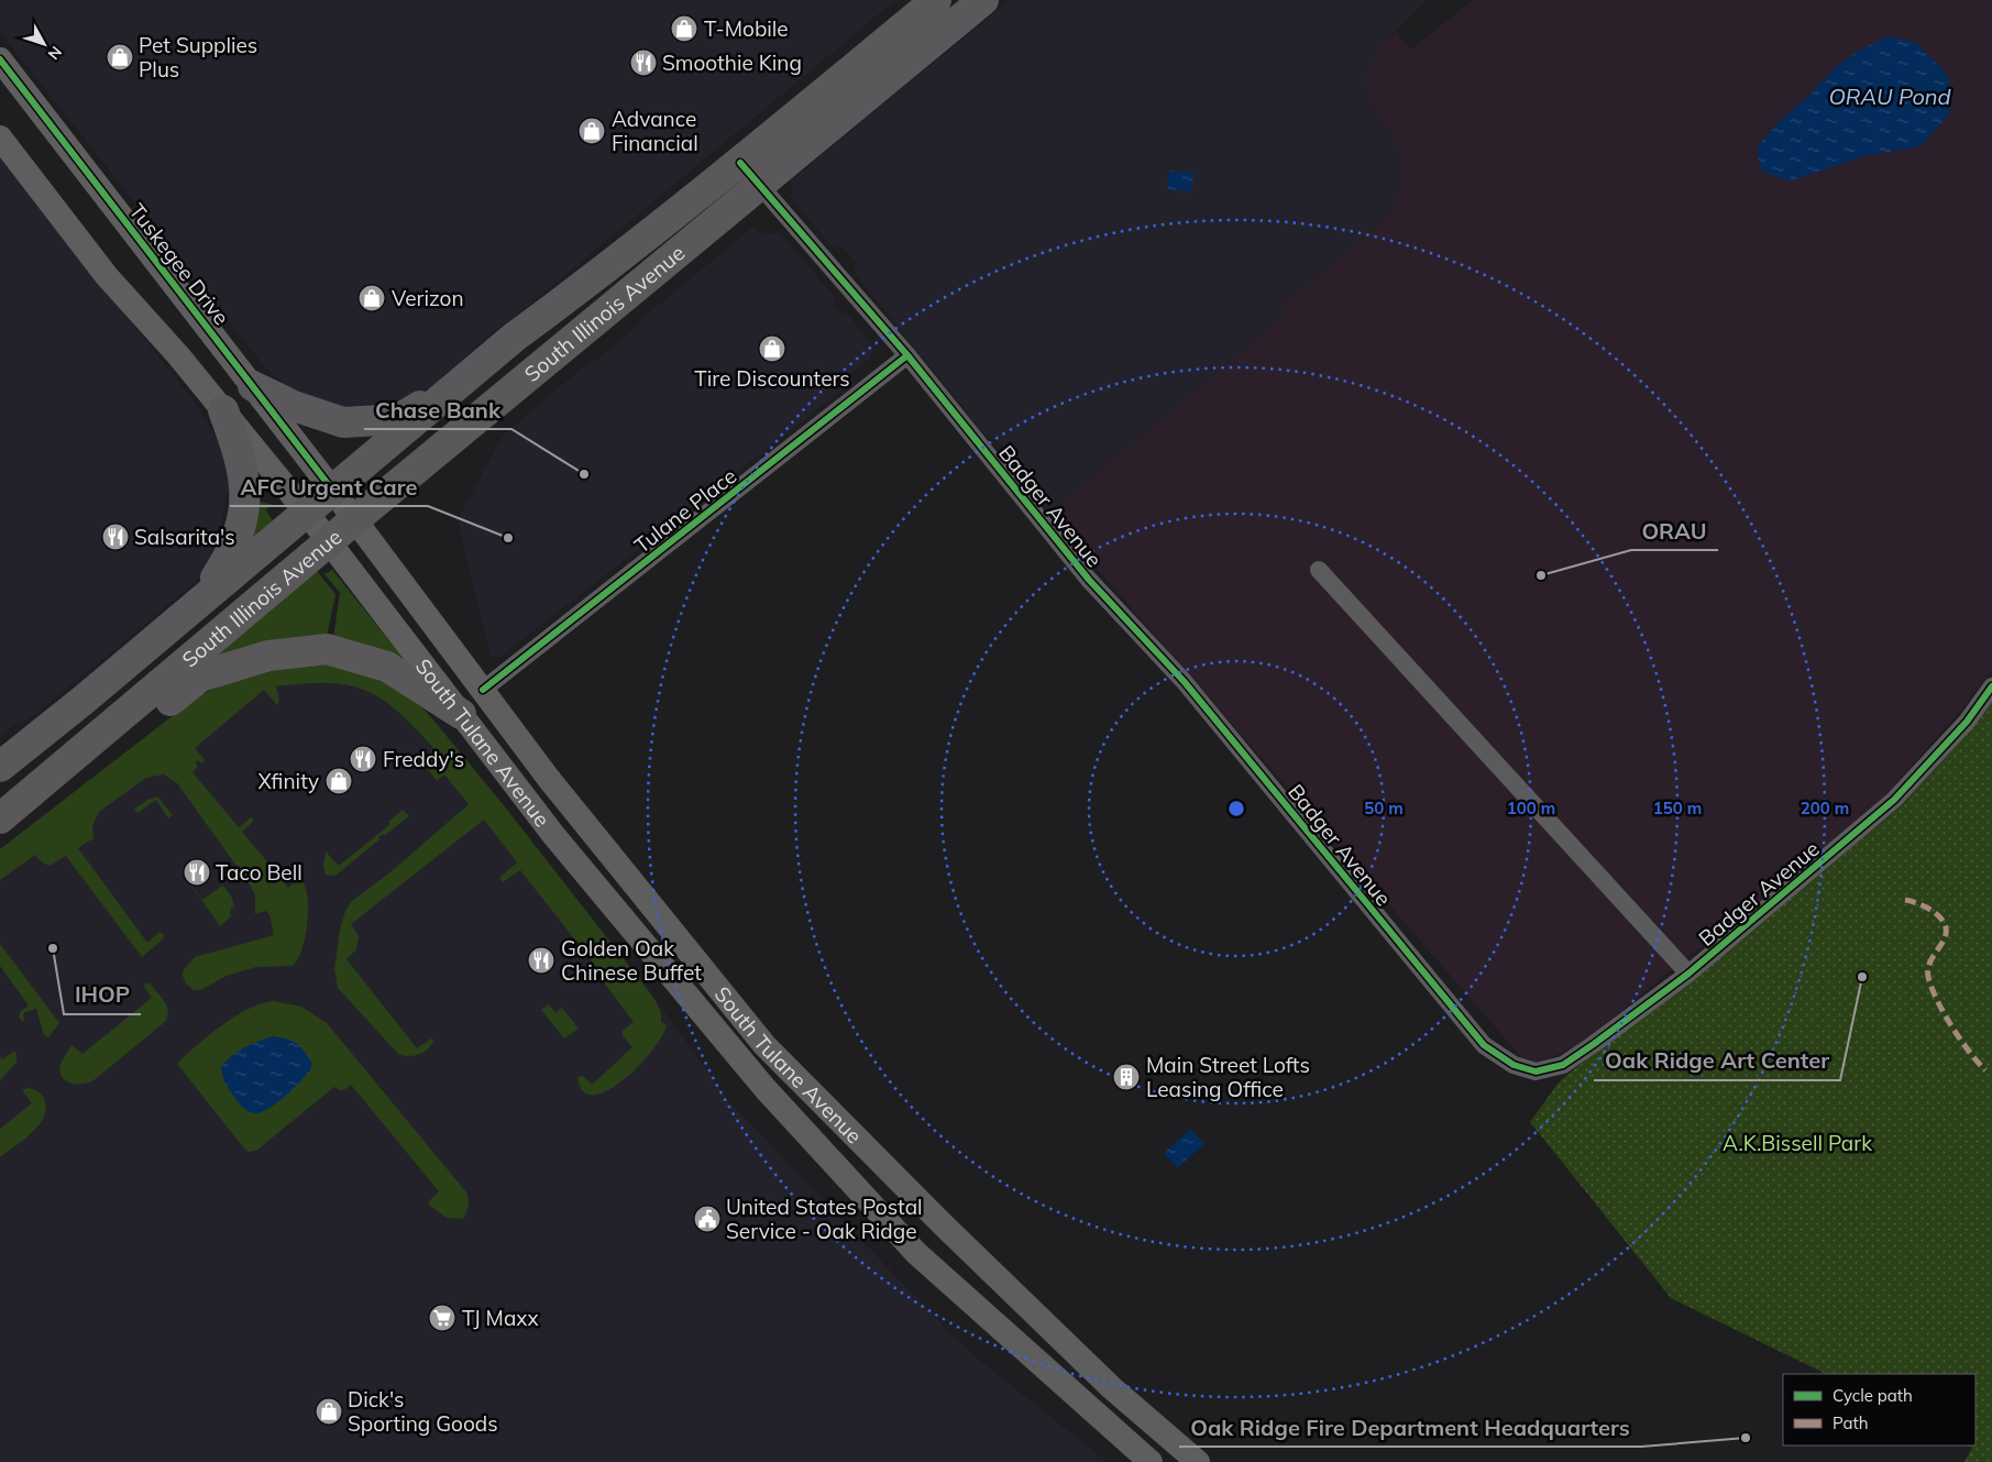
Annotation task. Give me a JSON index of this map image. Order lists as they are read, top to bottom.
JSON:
{
  "streets": {
    "highway": ["South Illinois Avenue"],
    "main road": ["Tuskegee Drive", "South Tulane Avenue"],
    "street": ["Badger Avenue", "Tulane Place"]
  },
  "crossings": [
    ["Tuskegee Drive", "South Illinois Avenue"],
    ["Tuskegee Drive", "South Tulane Avenue"],
    ["South Illinois Avenue", "Badger Avenue"],
    ["South Illinois Avenue", "South Tulane Avenue"],
    ["Badger Avenue", "Tulane Place"],
    ["Tulane Place", "South Tulane Avenue"]
  ],
  "water": ["ORAU Pond"],
  "parks": ["A.K.Bissell Park"],
  "places": {
    "shop": [
      "T-Mobile",
      "Pet Supplies Plus",
      "Advance Financial",
      "Verizon",
      "Tire Discounters",
      "Xfinity",
      "Dick's Sporting Goods"
    ],
    "restaurant": [
      "Smoothie King",
      "Salsarita's",
      "Freddy's",
      "Taco Bell",
      "Golden Oak Chinese Buffet"
    ],
    "other": [
      "Chase Bank",
      "AFC Urgent Care",
      "ORAU",
      "IHOP",
      "Oak Ridge Art Center",
      "Oak Ridge Fire Department Headquarters"
    ],
    "building": ["Main Street Lofts Leasing Office"],
    "public building": ["United States Postal Service - Oak Ridge"],
    "supermarket": ["TJ Maxx"]
  },
  "legend": ["Cycle path", "Path"],
  "north": "bottom right",
  "rings": [
    "50 m",
    "100 m",
    "150 m",
    "200 m"
  ]
}
